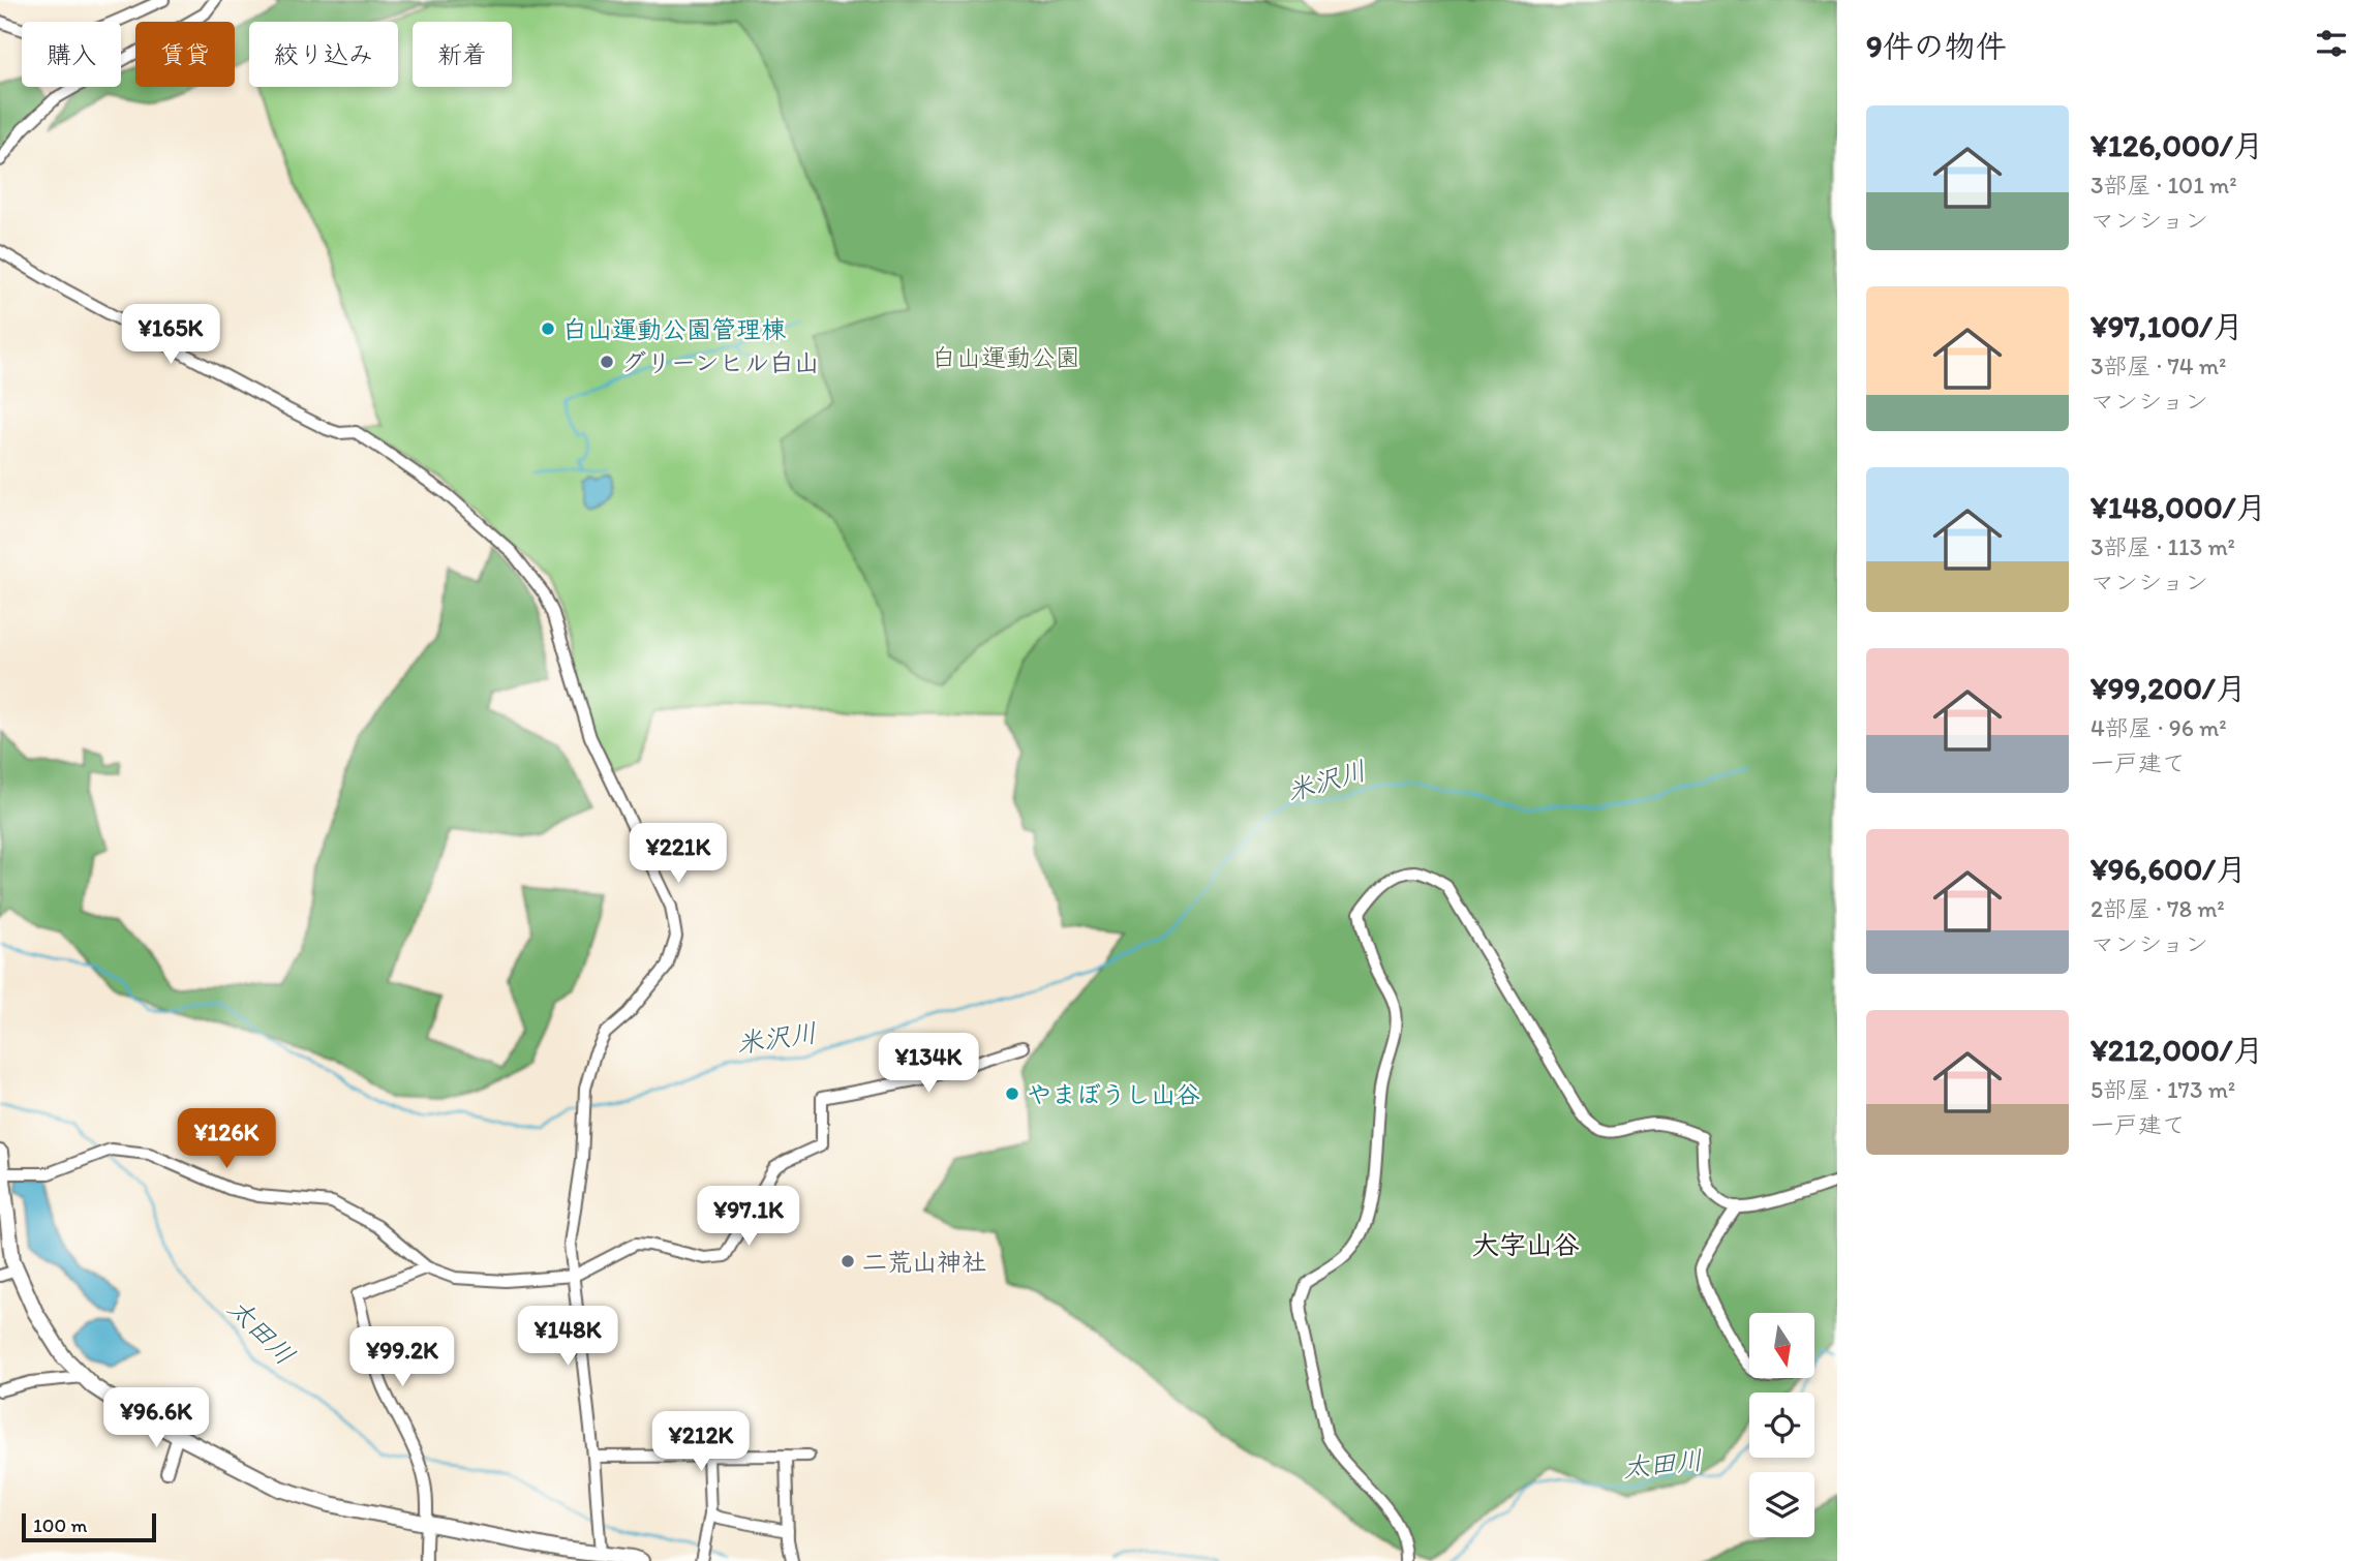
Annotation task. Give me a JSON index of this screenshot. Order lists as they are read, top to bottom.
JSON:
{
  "districts": ["大字山谷"],
  "water": ["米沢川", "太田川"],
  "parks": ["白山運動公園"],
  "places": [
    "白山運動公園管理棟",
    "グリーンヒル白山",
    "やまぼうし山谷",
    "二荒山神社"
  ],
  "scale_bar": "100 m",
  "north": "bottom",
  "page": {
    "heading": "9件の物件",
    "chip": [
      "購入",
      "賃貸",
      "絞り込み",
      "新着"
    ],
    "list": [
      {
        "name": "¥126,000/月",
        "note": "3部屋 · 101 m² · マンション"
      },
      {
        "name": "¥97,100/月",
        "note": "3部屋 · 74 m² · マンション"
      },
      {
        "name": "¥148,000/月",
        "note": "3部屋 · 113 m² · マンション"
      },
      {
        "name": "¥99,200/月",
        "note": "4部屋 · 96 m² · 一戸建て"
      },
      {
        "name": "¥96,600/月",
        "note": "2部屋 · 78 m² · マンション"
      },
      {
        "name": "¥212,000/月",
        "note": "5部屋 · 173 m² · 一戸建て"
      }
    ],
    "price": [
      "¥165K",
      "¥221K",
      "¥134K",
      "¥126K",
      "¥97.1K",
      "¥148K",
      "¥99.2K",
      "¥96.6K",
      "¥212K"
    ],
    "scale": "100 m"
  }
}
